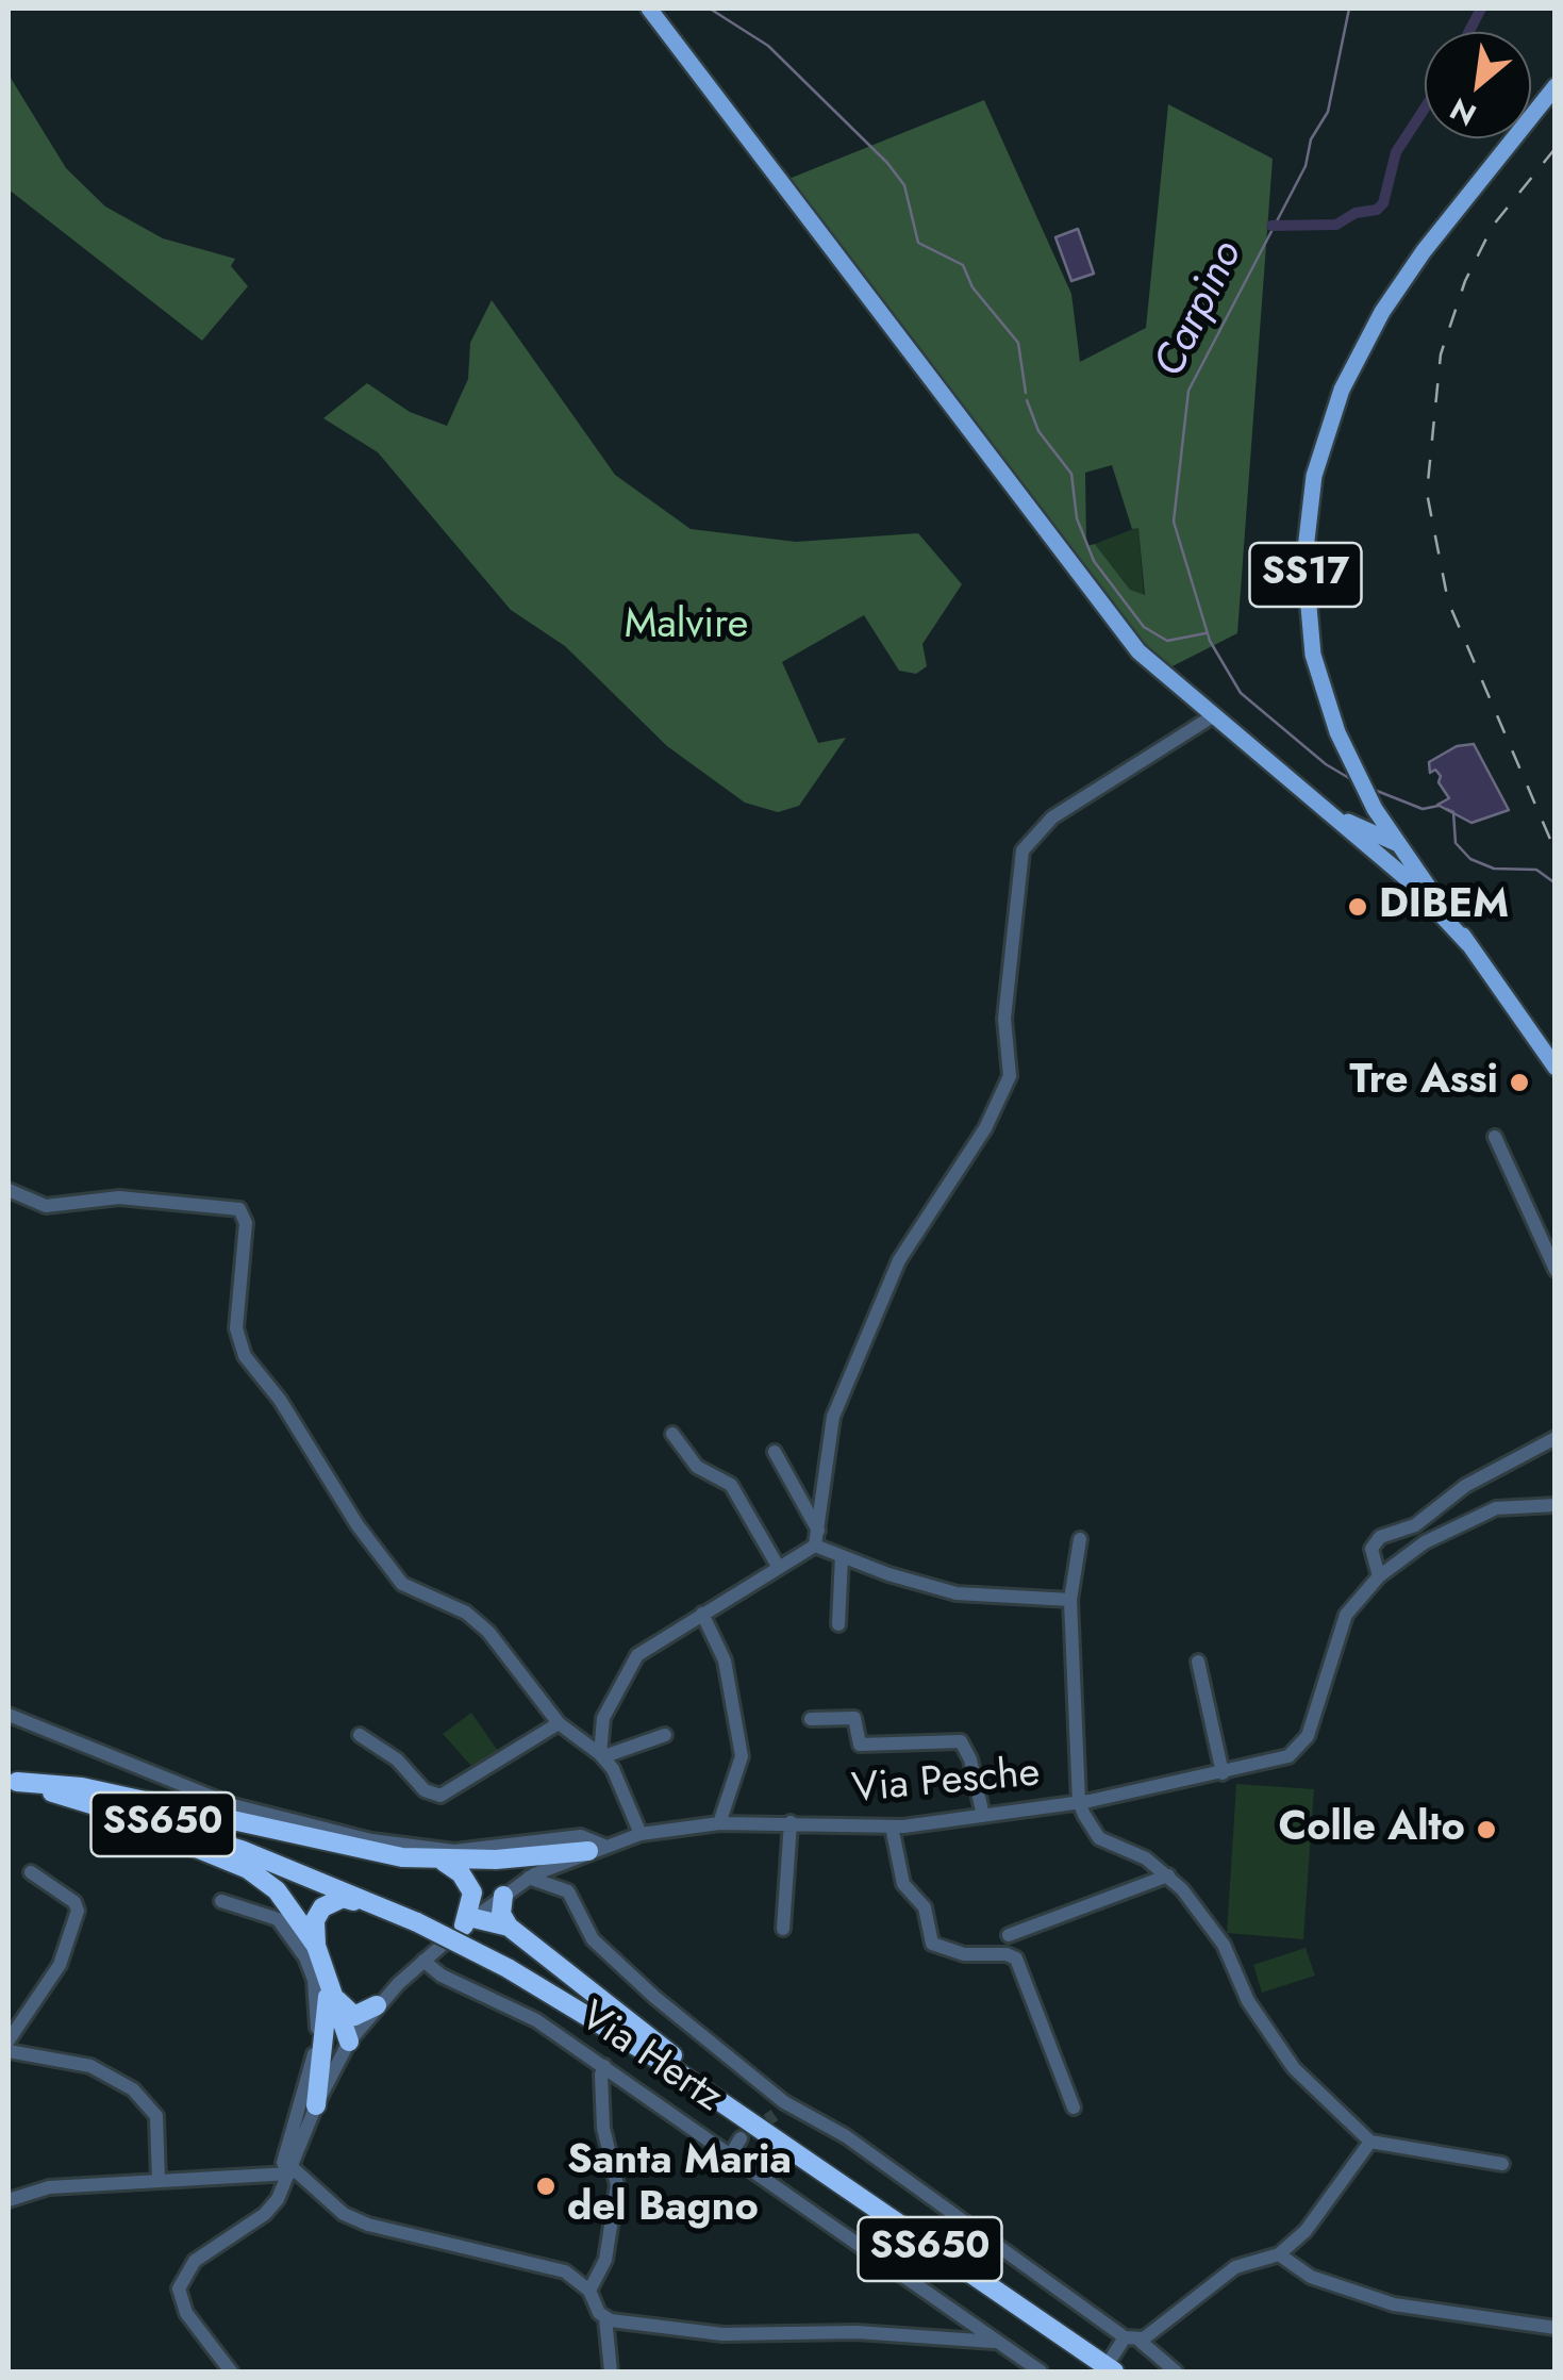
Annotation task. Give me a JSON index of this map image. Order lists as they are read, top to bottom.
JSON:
{
  "streets": {
    "highway": ["SS650"],
    "main road": ["SS17"],
    "street": ["Via Pesche", "Via Hertz"]
  },
  "crossings": [
    ["Via Pesche", "Via Hertz"]
  ],
  "water": ["Carpino"],
  "parks": ["Malvire"],
  "places": [
    "DIBEM",
    "Tre Assi",
    "Colle Alto",
    "Santa Maria del Bagno"
  ],
  "north": "bottom left"
}
